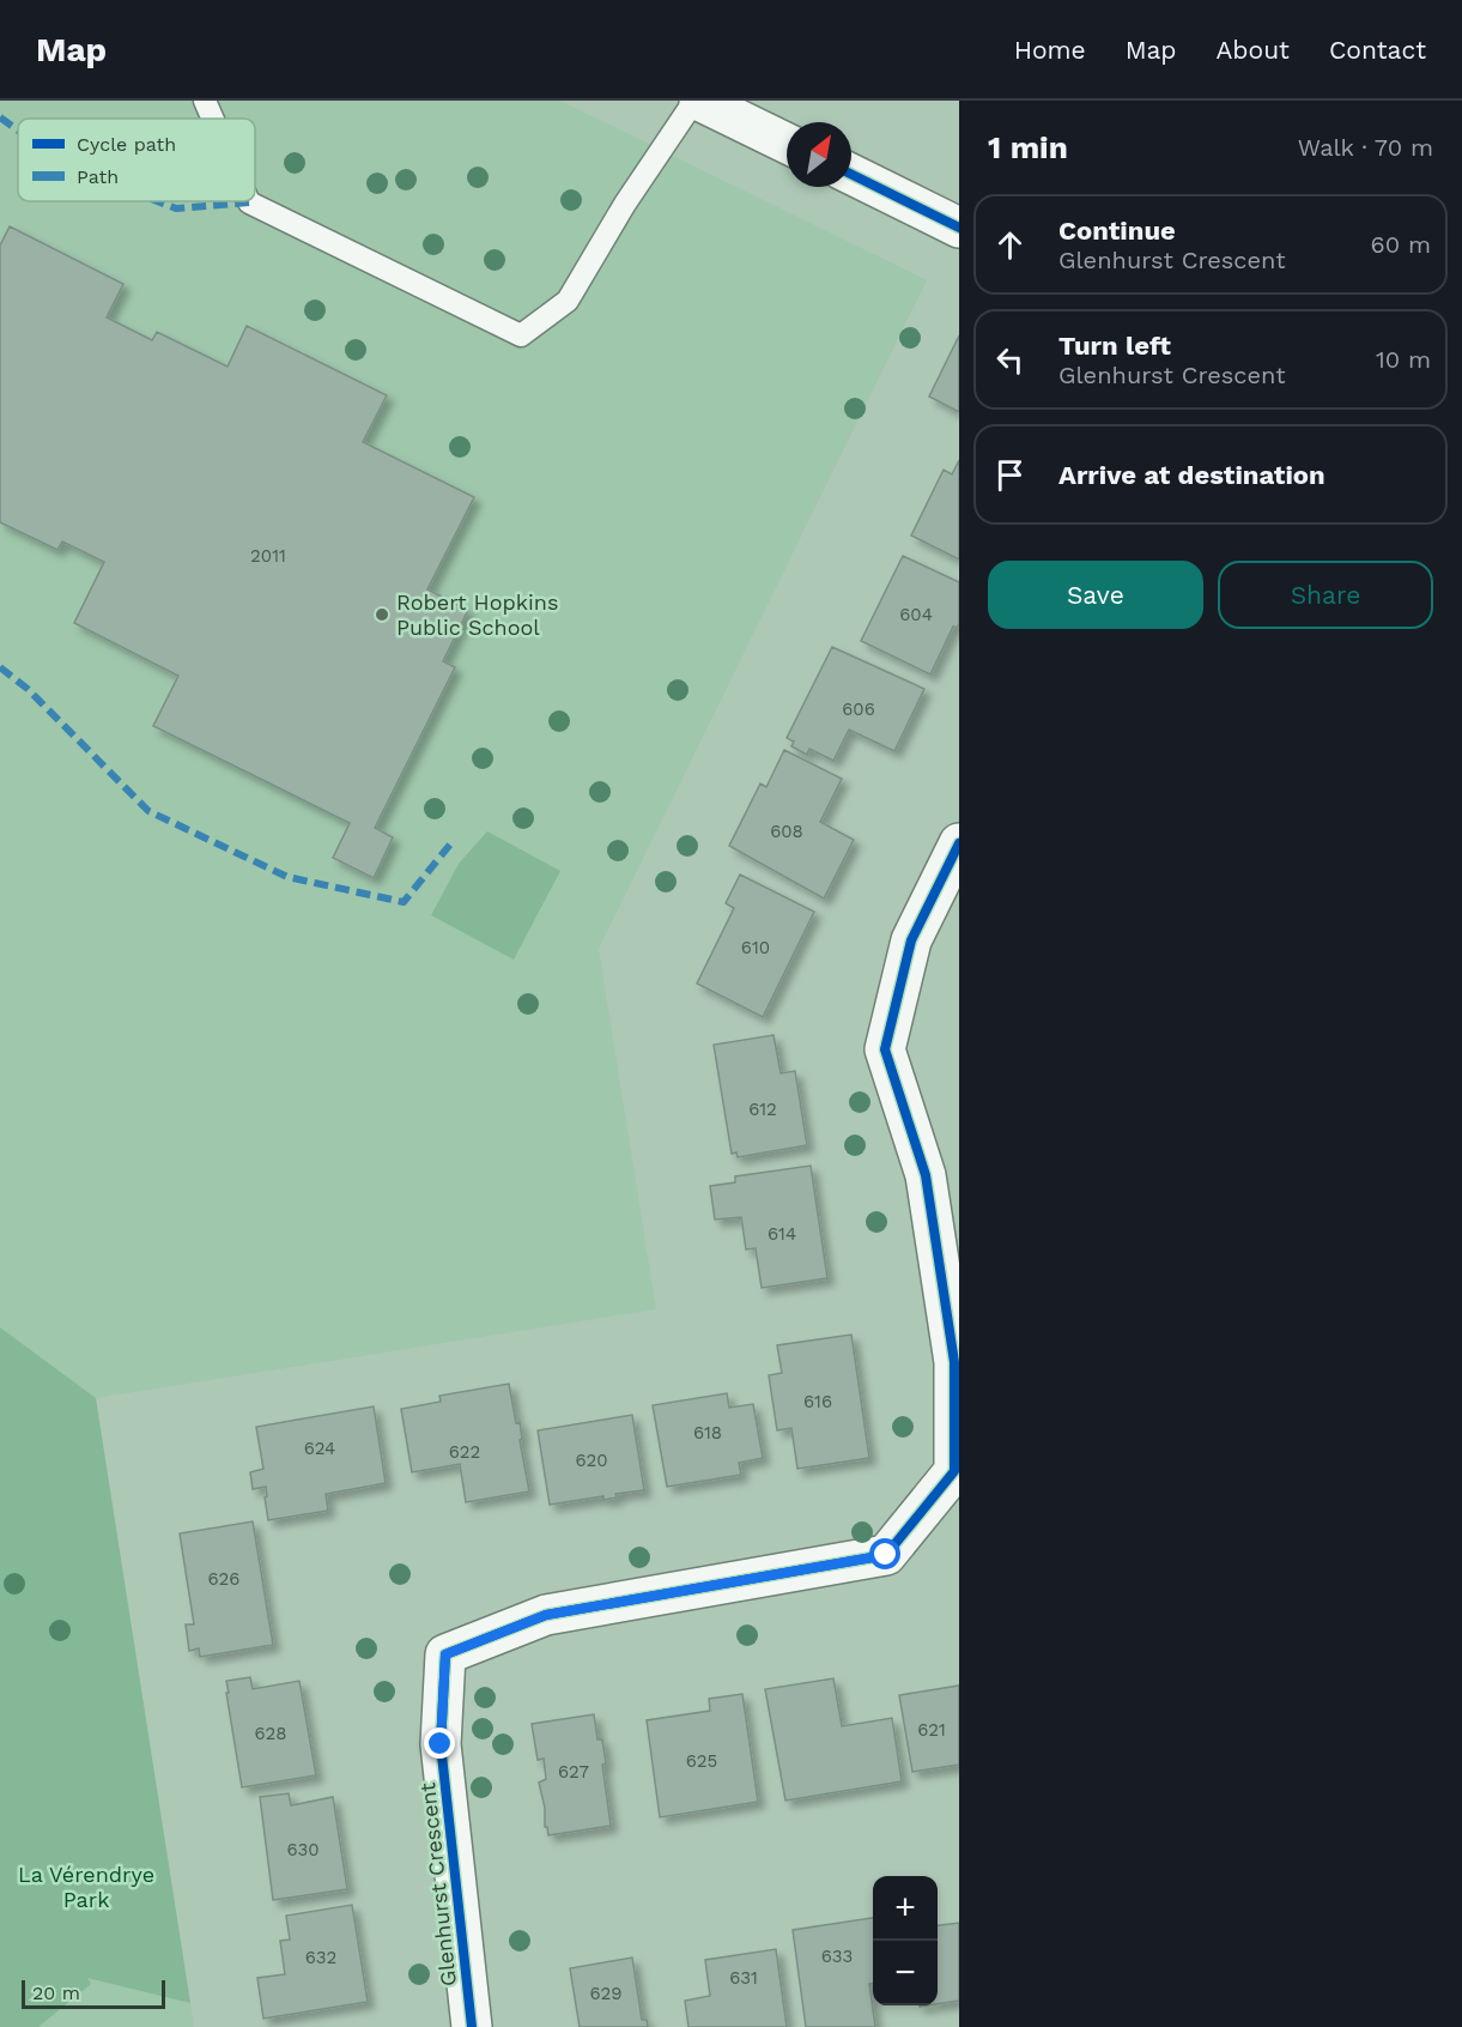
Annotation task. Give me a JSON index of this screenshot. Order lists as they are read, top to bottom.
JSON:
{
  "streets": {
    "street": ["Glenhurst Crescent"]
  },
  "parks": ["La Vérendrye Park"],
  "places": ["Robert Hopkins Public School"],
  "house_numbers": [
    "2011",
    "604",
    "606",
    "608",
    "610",
    "612",
    "614",
    "616",
    "618",
    "624",
    "622",
    "620",
    "626",
    "621",
    "628",
    "625",
    "627",
    "630",
    "633",
    "632",
    "631",
    "629"
  ],
  "legend": ["Cycle path", "Path"],
  "scale_bar": "20 m",
  "north": "top right",
  "page": {
    "header": "Map",
    "nav": [
      "Home",
      "Map",
      "About",
      "Contact"
    ],
    "heading": ["1 min", "Walk · 70 m"],
    "list": [
      ["Continue", "Glenhurst Crescent", "60 m"],
      ["Turn left", "Glenhurst Crescent", "10 m"],
      "Arrive at destination"
    ],
    "buttons": ["Save", "Share"],
    "map_buttons": ["+", "−"],
    "scale": "20 m"
  }
}
